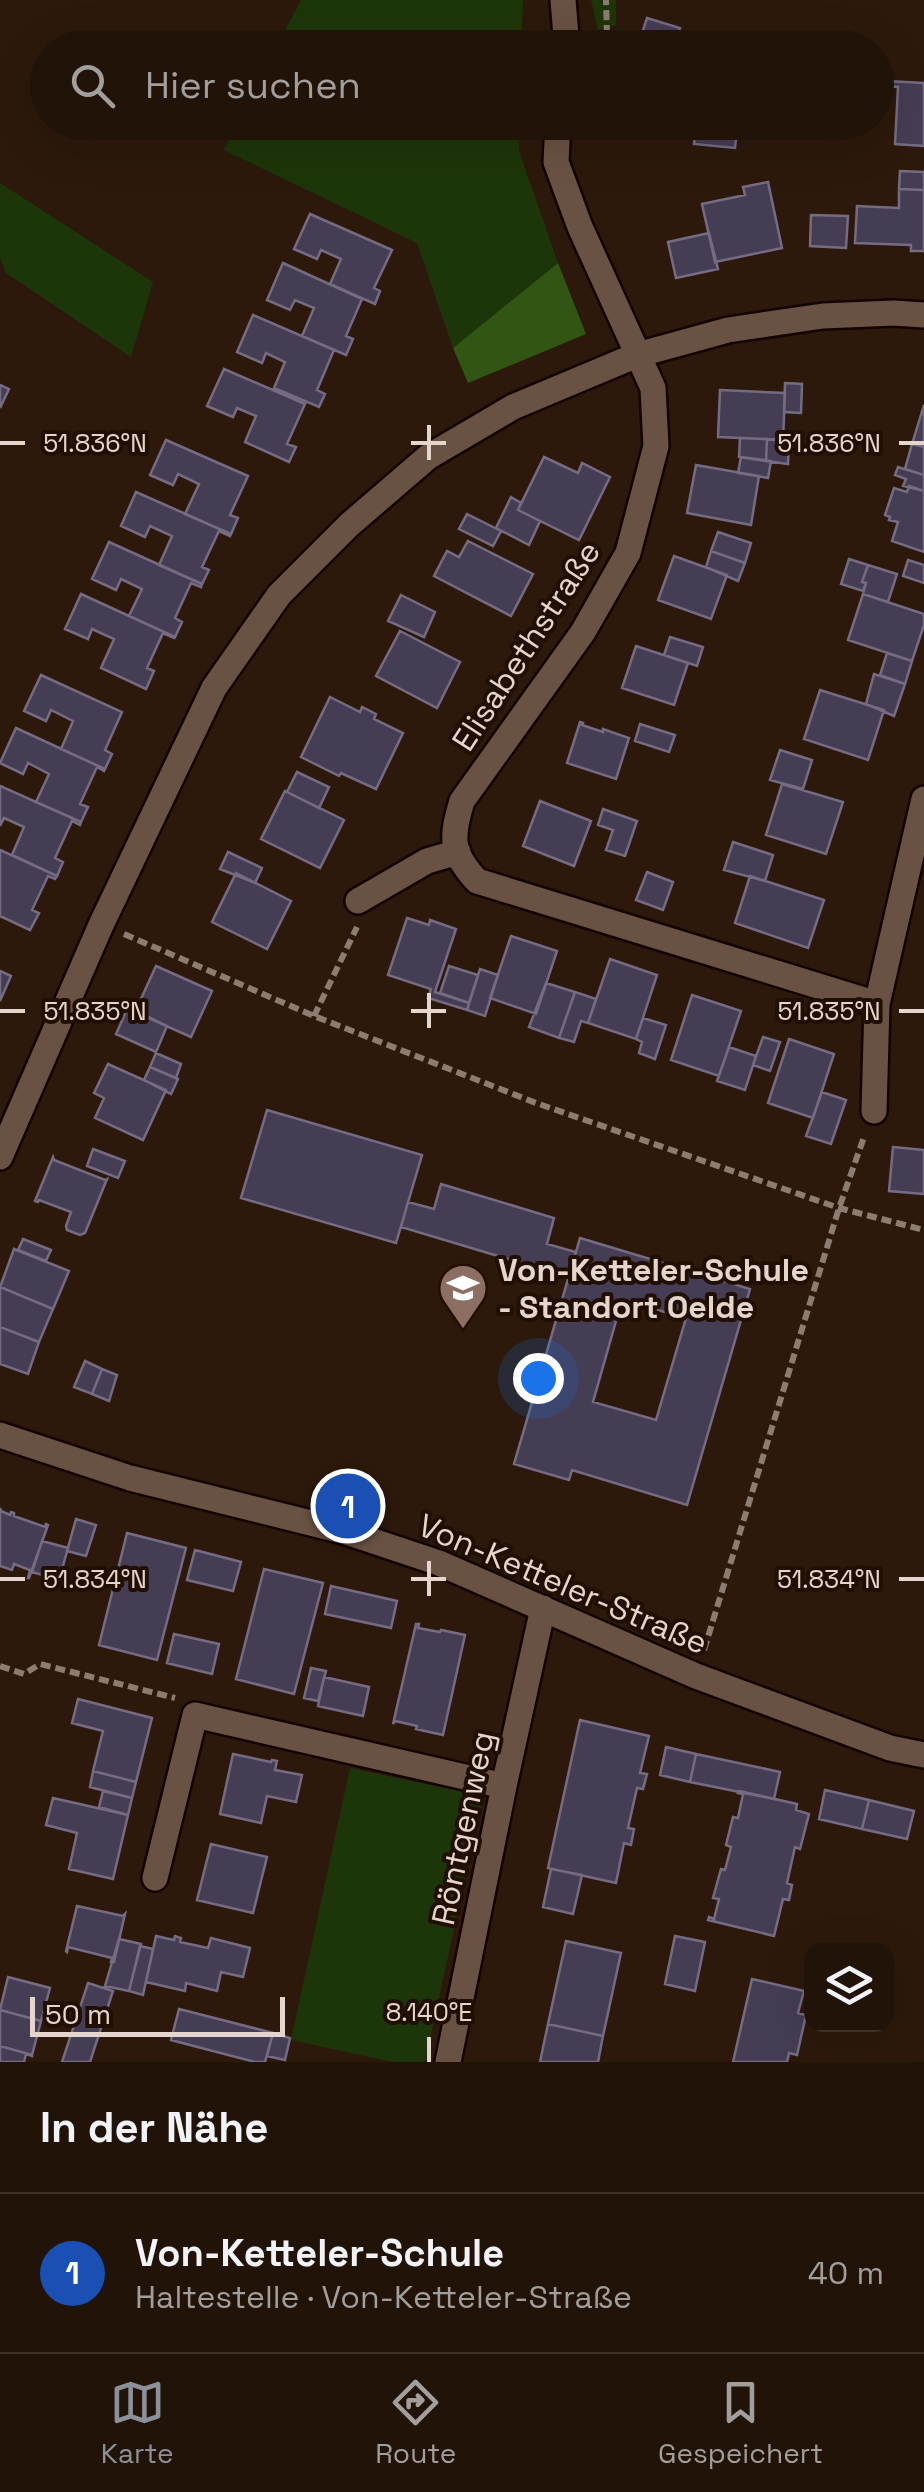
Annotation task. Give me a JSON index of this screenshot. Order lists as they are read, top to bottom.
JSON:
{
  "streets": {
    "street": ["Elisabethstraße", "Von-Ketteler-Straße", "Röntgenweg"]
  },
  "crossings": [
    ["Von-Ketteler-Straße", "Röntgenweg"]
  ],
  "places": {
    "school or university": ["Von-Ketteler-Schule - Standort Oelde"]
  },
  "scale_bar": "50 m",
  "page": {
    "search": "Hier suchen",
    "pins": "1",
    "scale": "50 m",
    "heading": "In der Nähe",
    "list": [
      {
        "mark": "1",
        "name": "Von-Ketteler-Schule",
        "note": "Haltestelle · Von-Ketteler-Straße",
        "value": "40 m"
      }
    ],
    "nav": ["Karte", "Route", "Gespeichert"]
  },
  "coordinates": [
    "51.836°N",
    "51.835°N",
    "51.834°N",
    "8.140°E"
  ]
}
